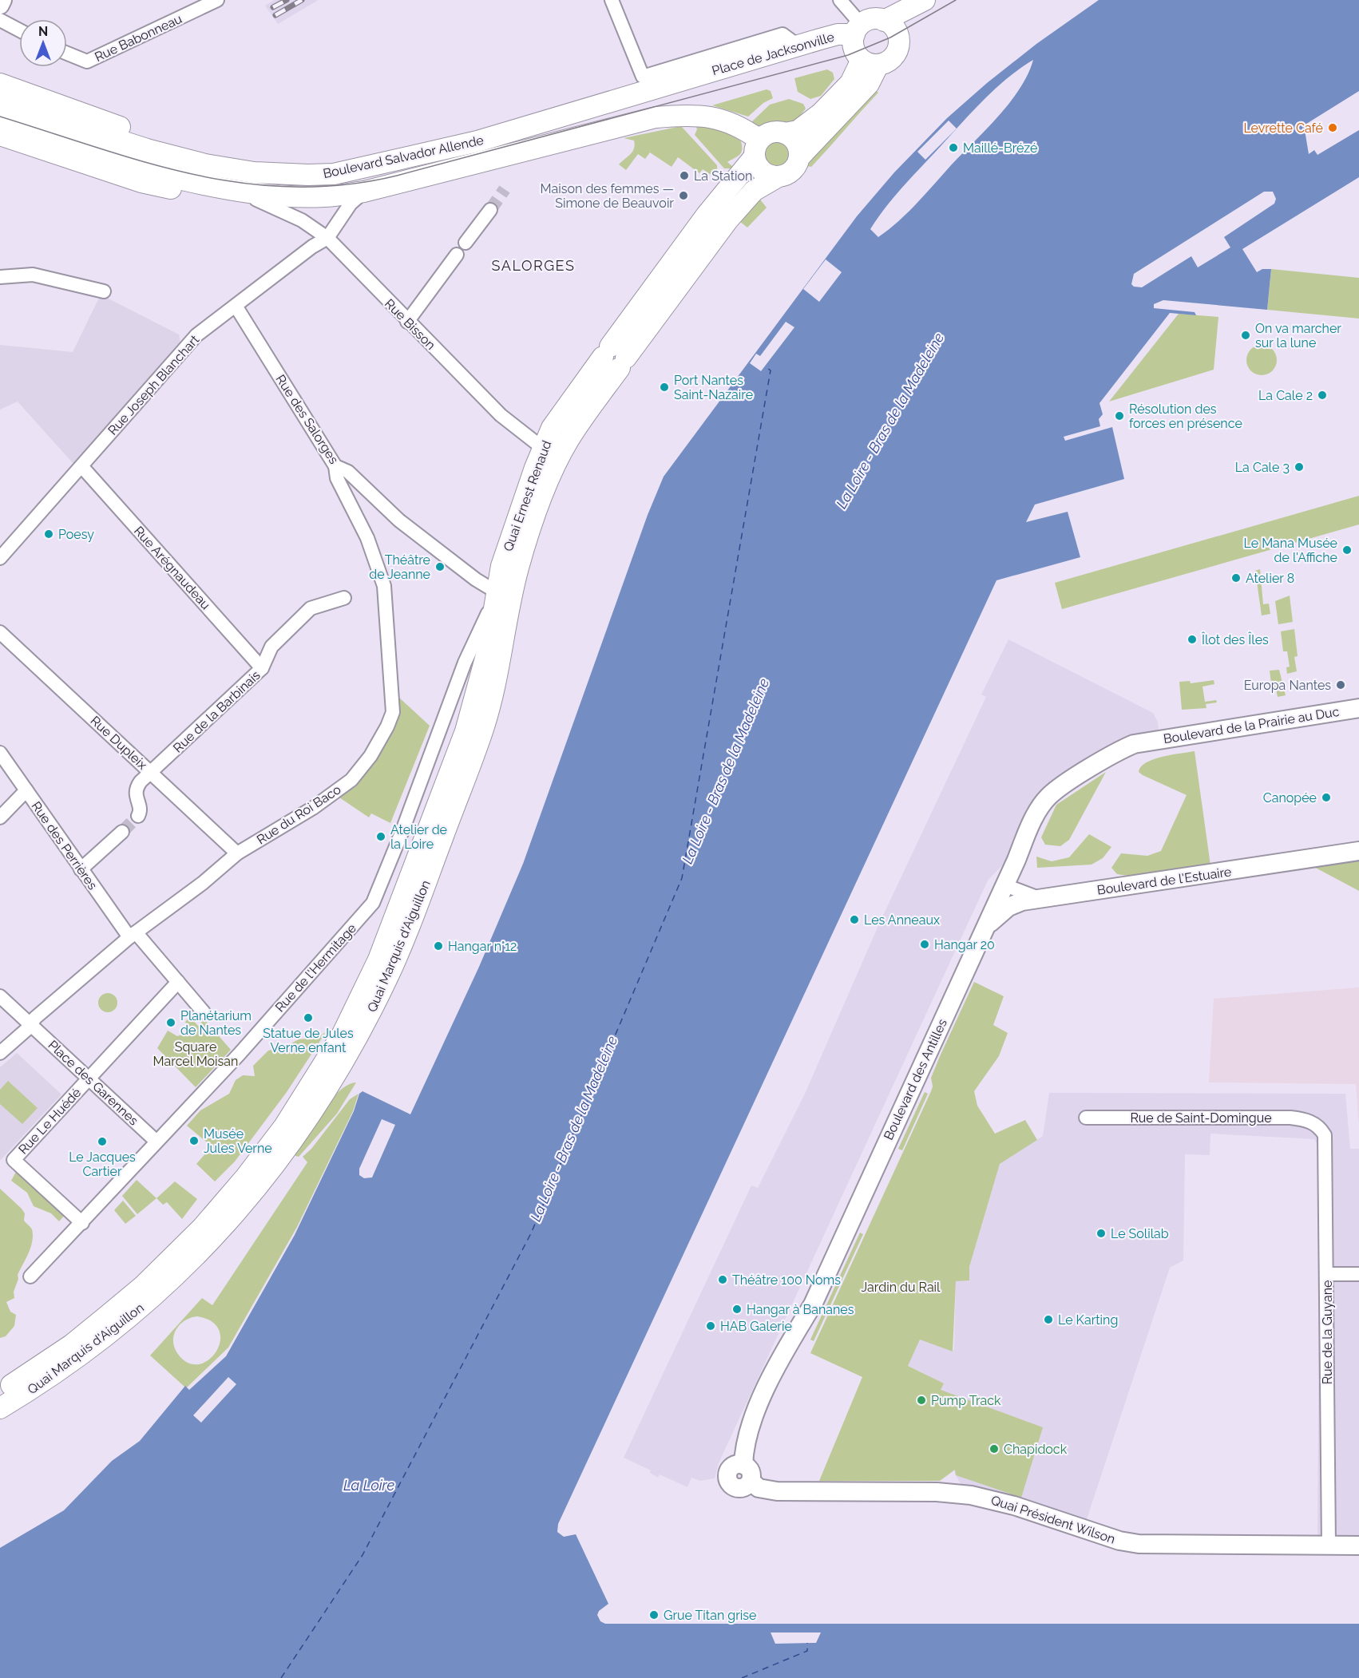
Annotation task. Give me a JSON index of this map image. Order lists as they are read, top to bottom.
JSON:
{
  "streets": {
    "main road": [
      "Place de Jacksonville",
      "Boulevard Salvador Allende",
      "Quai Ernest Renaud",
      "Boulevard de la Prairie au Duc",
      "Boulevard de l'Estuaire",
      "Quai Marquis d'Aiguillon",
      "Boulevard des Antilles",
      "Quai Président Wilson"
    ],
    "street": [
      "Rue Babonneau",
      "Rue Bisson",
      "Rue Joseph Blanchart",
      "Rue des Salorges",
      "Rue Arégnaudeau",
      "Rue de la Barbinais",
      "Rue Dupleix",
      "Rue du Roi Baco",
      "Rue des Perrières",
      "Rue de l'Hermitage",
      "Place des Garennes",
      "Rue de Saint-Domingue",
      "Rue Le Huédé",
      "Rue de la Guyane"
    ]
  },
  "crossings": [
    ["Place de Jacksonville", "Boulevard Salvador Allende"],
    ["Boulevard Salvador Allende", "Rue Joseph Blanchart"],
    ["Boulevard Salvador Allende", "Quai Ernest Renaud"],
    ["Rue Bisson", "Rue Joseph Blanchart"],
    ["Rue Bisson", "Quai Ernest Renaud"],
    ["Rue Joseph Blanchart", "Rue des Salorges"],
    ["Rue Joseph Blanchart", "Rue Arégnaudeau"],
    ["Rue des Salorges", "Quai Ernest Renaud"],
    ["Rue des Salorges", "Rue du Roi Baco"],
    ["Rue des Salorges", "Quai Marquis d'Aiguillon"],
    ["Rue des Salorges", "Rue de l'Hermitage"],
    ["Quai Ernest Renaud", "Quai Marquis d'Aiguillon"],
    ["Quai Ernest Renaud", "Rue de l'Hermitage"],
    ["Rue Arégnaudeau", "Rue de la Barbinais"],
    ["Rue de la Barbinais", "Rue Dupleix"],
    ["Boulevard de la Prairie au Duc", "Boulevard des Antilles"],
    ["Rue Dupleix", "Rue du Roi Baco"],
    ["Rue du Roi Baco", "Rue des Perrières"],
    ["Rue du Roi Baco", "Place des Garennes"],
    ["Rue des Perrières", "Rue Le Huédé"],
    ["Boulevard de l'Estuaire", "Boulevard des Antilles"],
    ["Quai Marquis d'Aiguillon", "Rue de l'Hermitage"],
    ["Rue de l'Hermitage", "Place des Garennes"],
    ["Rue de l'Hermitage", "Rue Le Huédé"],
    ["Boulevard des Antilles", "Quai Président Wilson"],
    ["Place des Garennes", "Rue Le Huédé"],
    ["Rue de Saint-Domingue", "Rue de la Guyane"],
    ["Rue de la Guyane", "Quai Président Wilson"]
  ],
  "districts": ["SALORGES"],
  "water": ["La Loire - Bras de la Madeleine", "La Loire"],
  "parks": ["Square Marcel Moisan", "Jardin du Rail"],
  "places": [
    "Levrette Café",
    "Maillé-Brézé",
    "La Station",
    "Maison des femmes — Simone de Beauvoir",
    "On va marcher sur la lune",
    "Port Nantes Saint-Nazaire",
    "La Cale 2",
    "Résolution des forces en présence",
    "La Cale 3",
    "Poesy",
    "Le Mana Musée de l'Affiche",
    "Théâtre de Jeanne",
    "Atelier 8",
    "Îlot des Îles",
    "Europa Nantes",
    "Canopée",
    "Atelier de la Loire",
    "Les Anneaux",
    "Hangar 20",
    "Hangar n°12",
    "Statue de Jules Verne enfant",
    "Planétarium de Nantes",
    "Musée Jules Verne",
    "Le Jacques Cartier",
    "Le Solilab",
    "Théâtre 100 Noms",
    "Hangar à Bananes",
    "Le Karting",
    "HAB Galerie",
    "Pump Track",
    "Chapidock",
    "Grue Titan grise"
  ],
  "north": "top"
}
